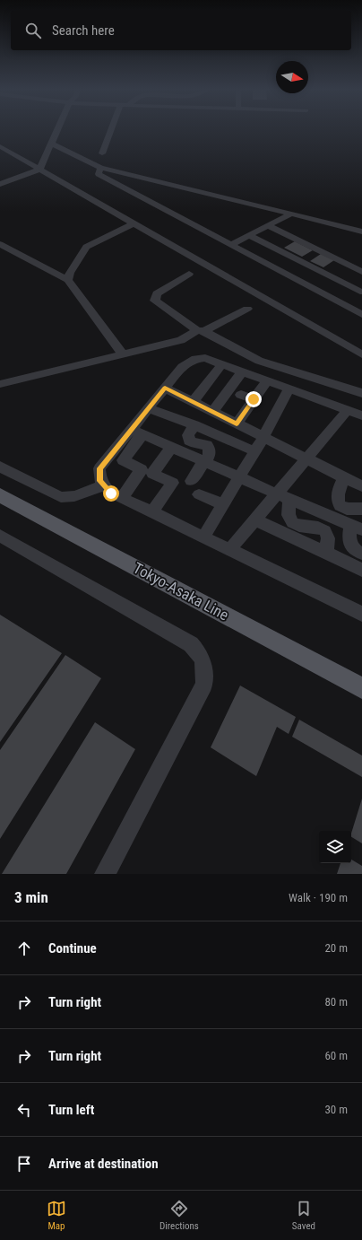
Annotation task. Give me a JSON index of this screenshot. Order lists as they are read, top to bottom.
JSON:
{
  "streets": {
    "main road": ["Tokyo-Asaka Line"]
  },
  "north": "right",
  "page": {
    "search": "Search here",
    "heading": ["3 min", "Walk · 190 m"],
    "list": [
      ["Continue", "20 m"],
      ["Turn right", "80 m"],
      ["Turn right", "60 m"],
      ["Turn left", "30 m"],
      "Arrive at destination"
    ],
    "nav": ["Map", "Directions", "Saved"]
  }
}
